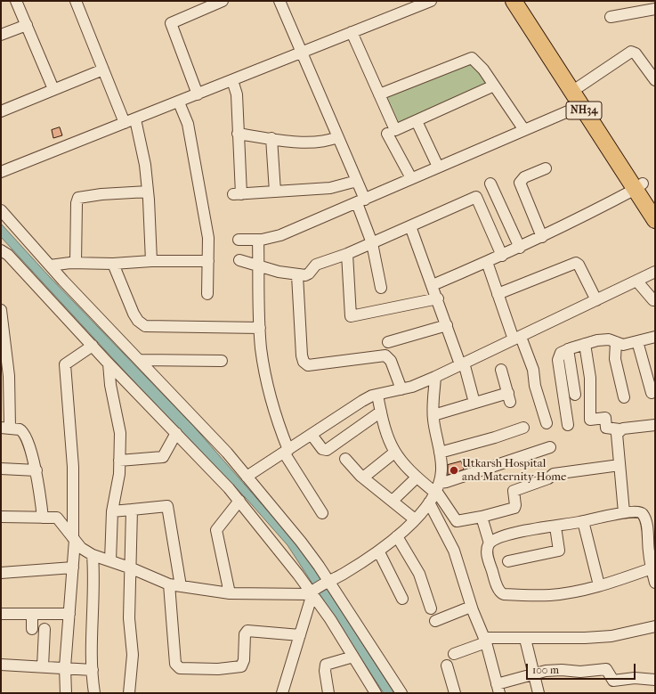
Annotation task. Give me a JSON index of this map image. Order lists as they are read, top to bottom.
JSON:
{
  "streets": {
    "highway": ["NH34"]
  },
  "places": ["Utkarsh Hospital and Maternity Home"],
  "scale_bar": "100 m"
}
